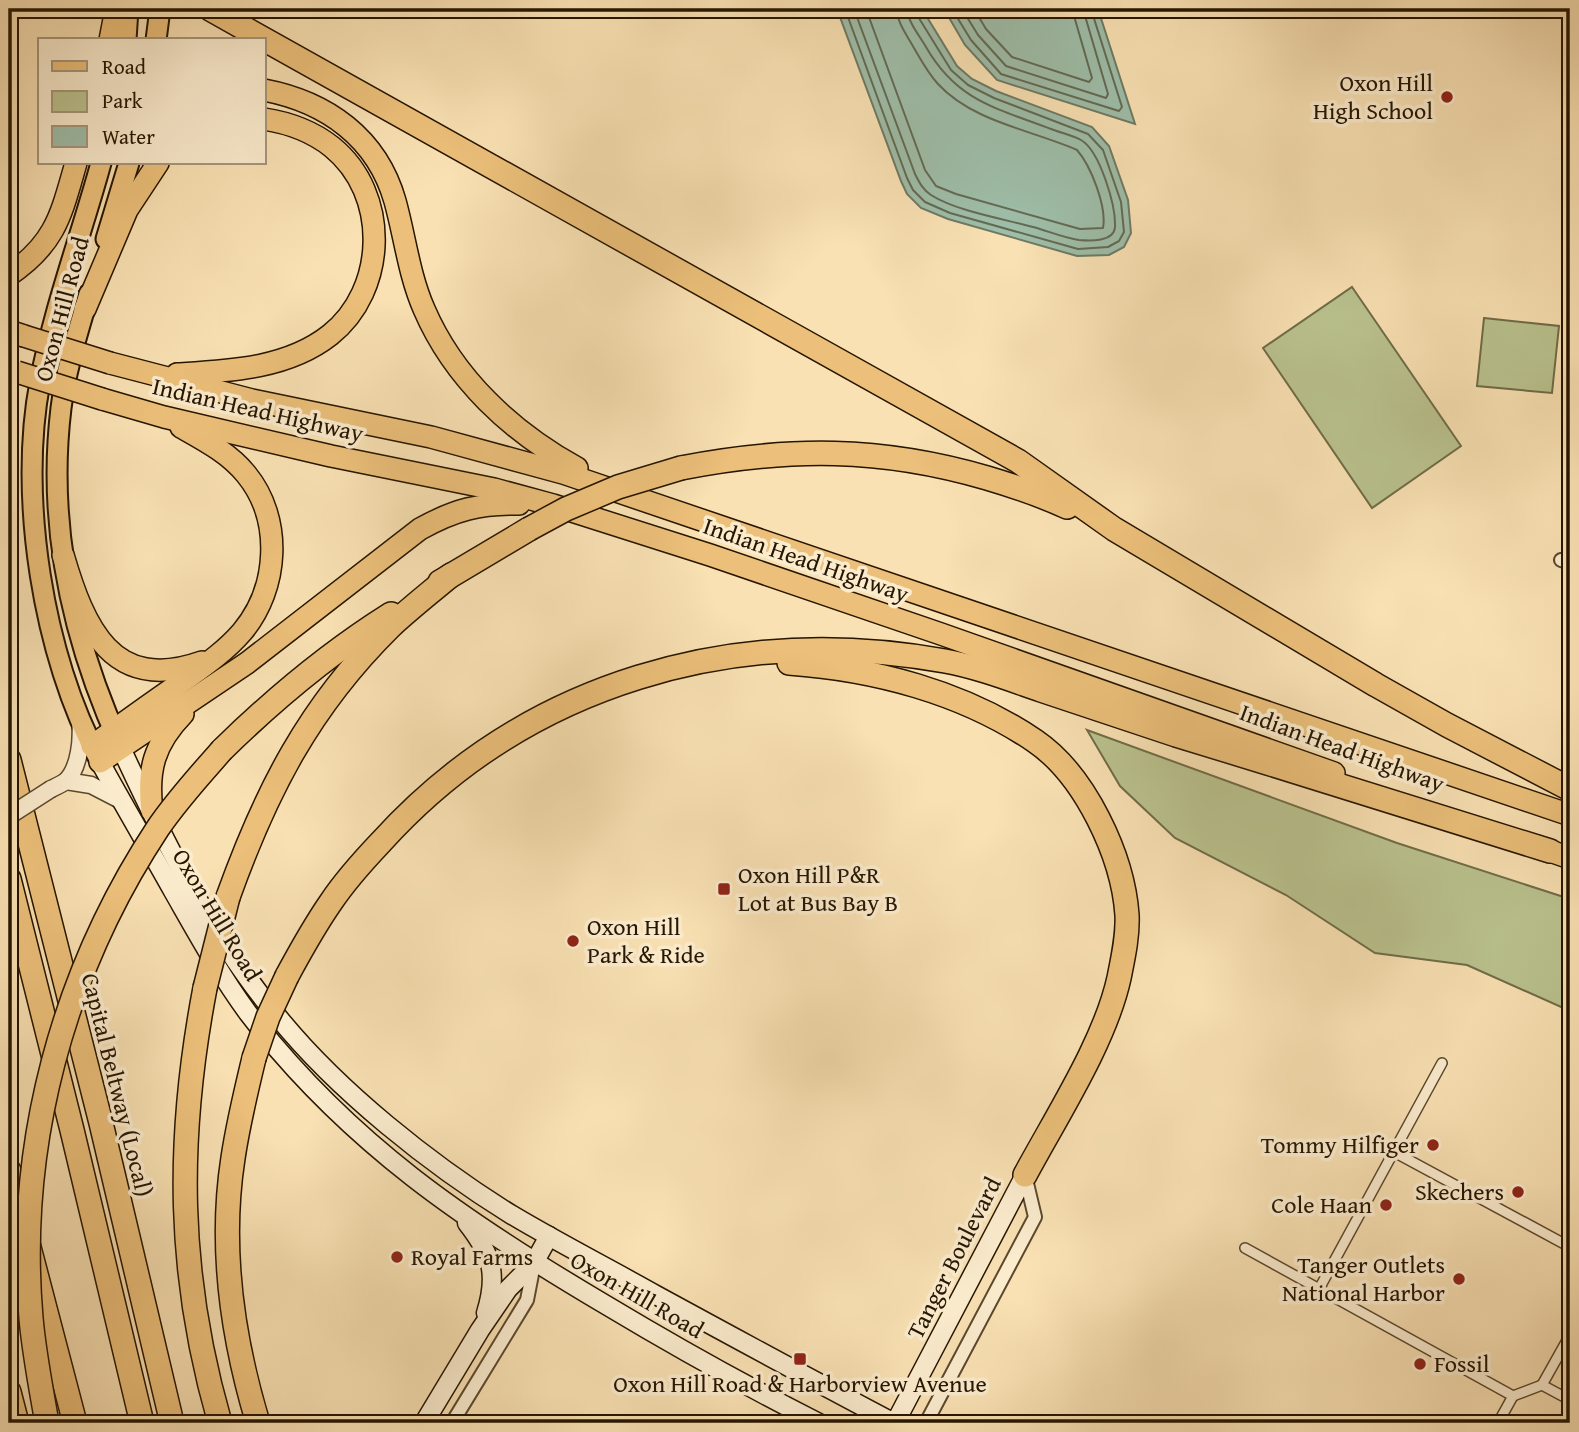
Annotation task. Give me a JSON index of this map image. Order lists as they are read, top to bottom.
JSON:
{
  "streets": {
    "highway": ["Indian Head Highway", "Capital Beltway (Local)"],
    "main road": ["Oxon Hill Road", "Tanger Boulevard"]
  },
  "crossings": [
    ["Oxon Hill Road", "Tanger Boulevard"]
  ],
  "places": {
    "other": [
      "Oxon Hill High School",
      "Oxon Hill Park & Ride",
      "Tommy Hilfiger",
      "Skechers",
      "Cole Haan",
      "Royal Farms",
      "Tanger Outlets National Harbor",
      "Fossil"
    ],
    "transit": ["Oxon Hill P&R Lot at Bus Bay B", "Oxon Hill Road & Harborview Avenue"]
  },
  "legend": ["Road", "Park", "Water"]
}
